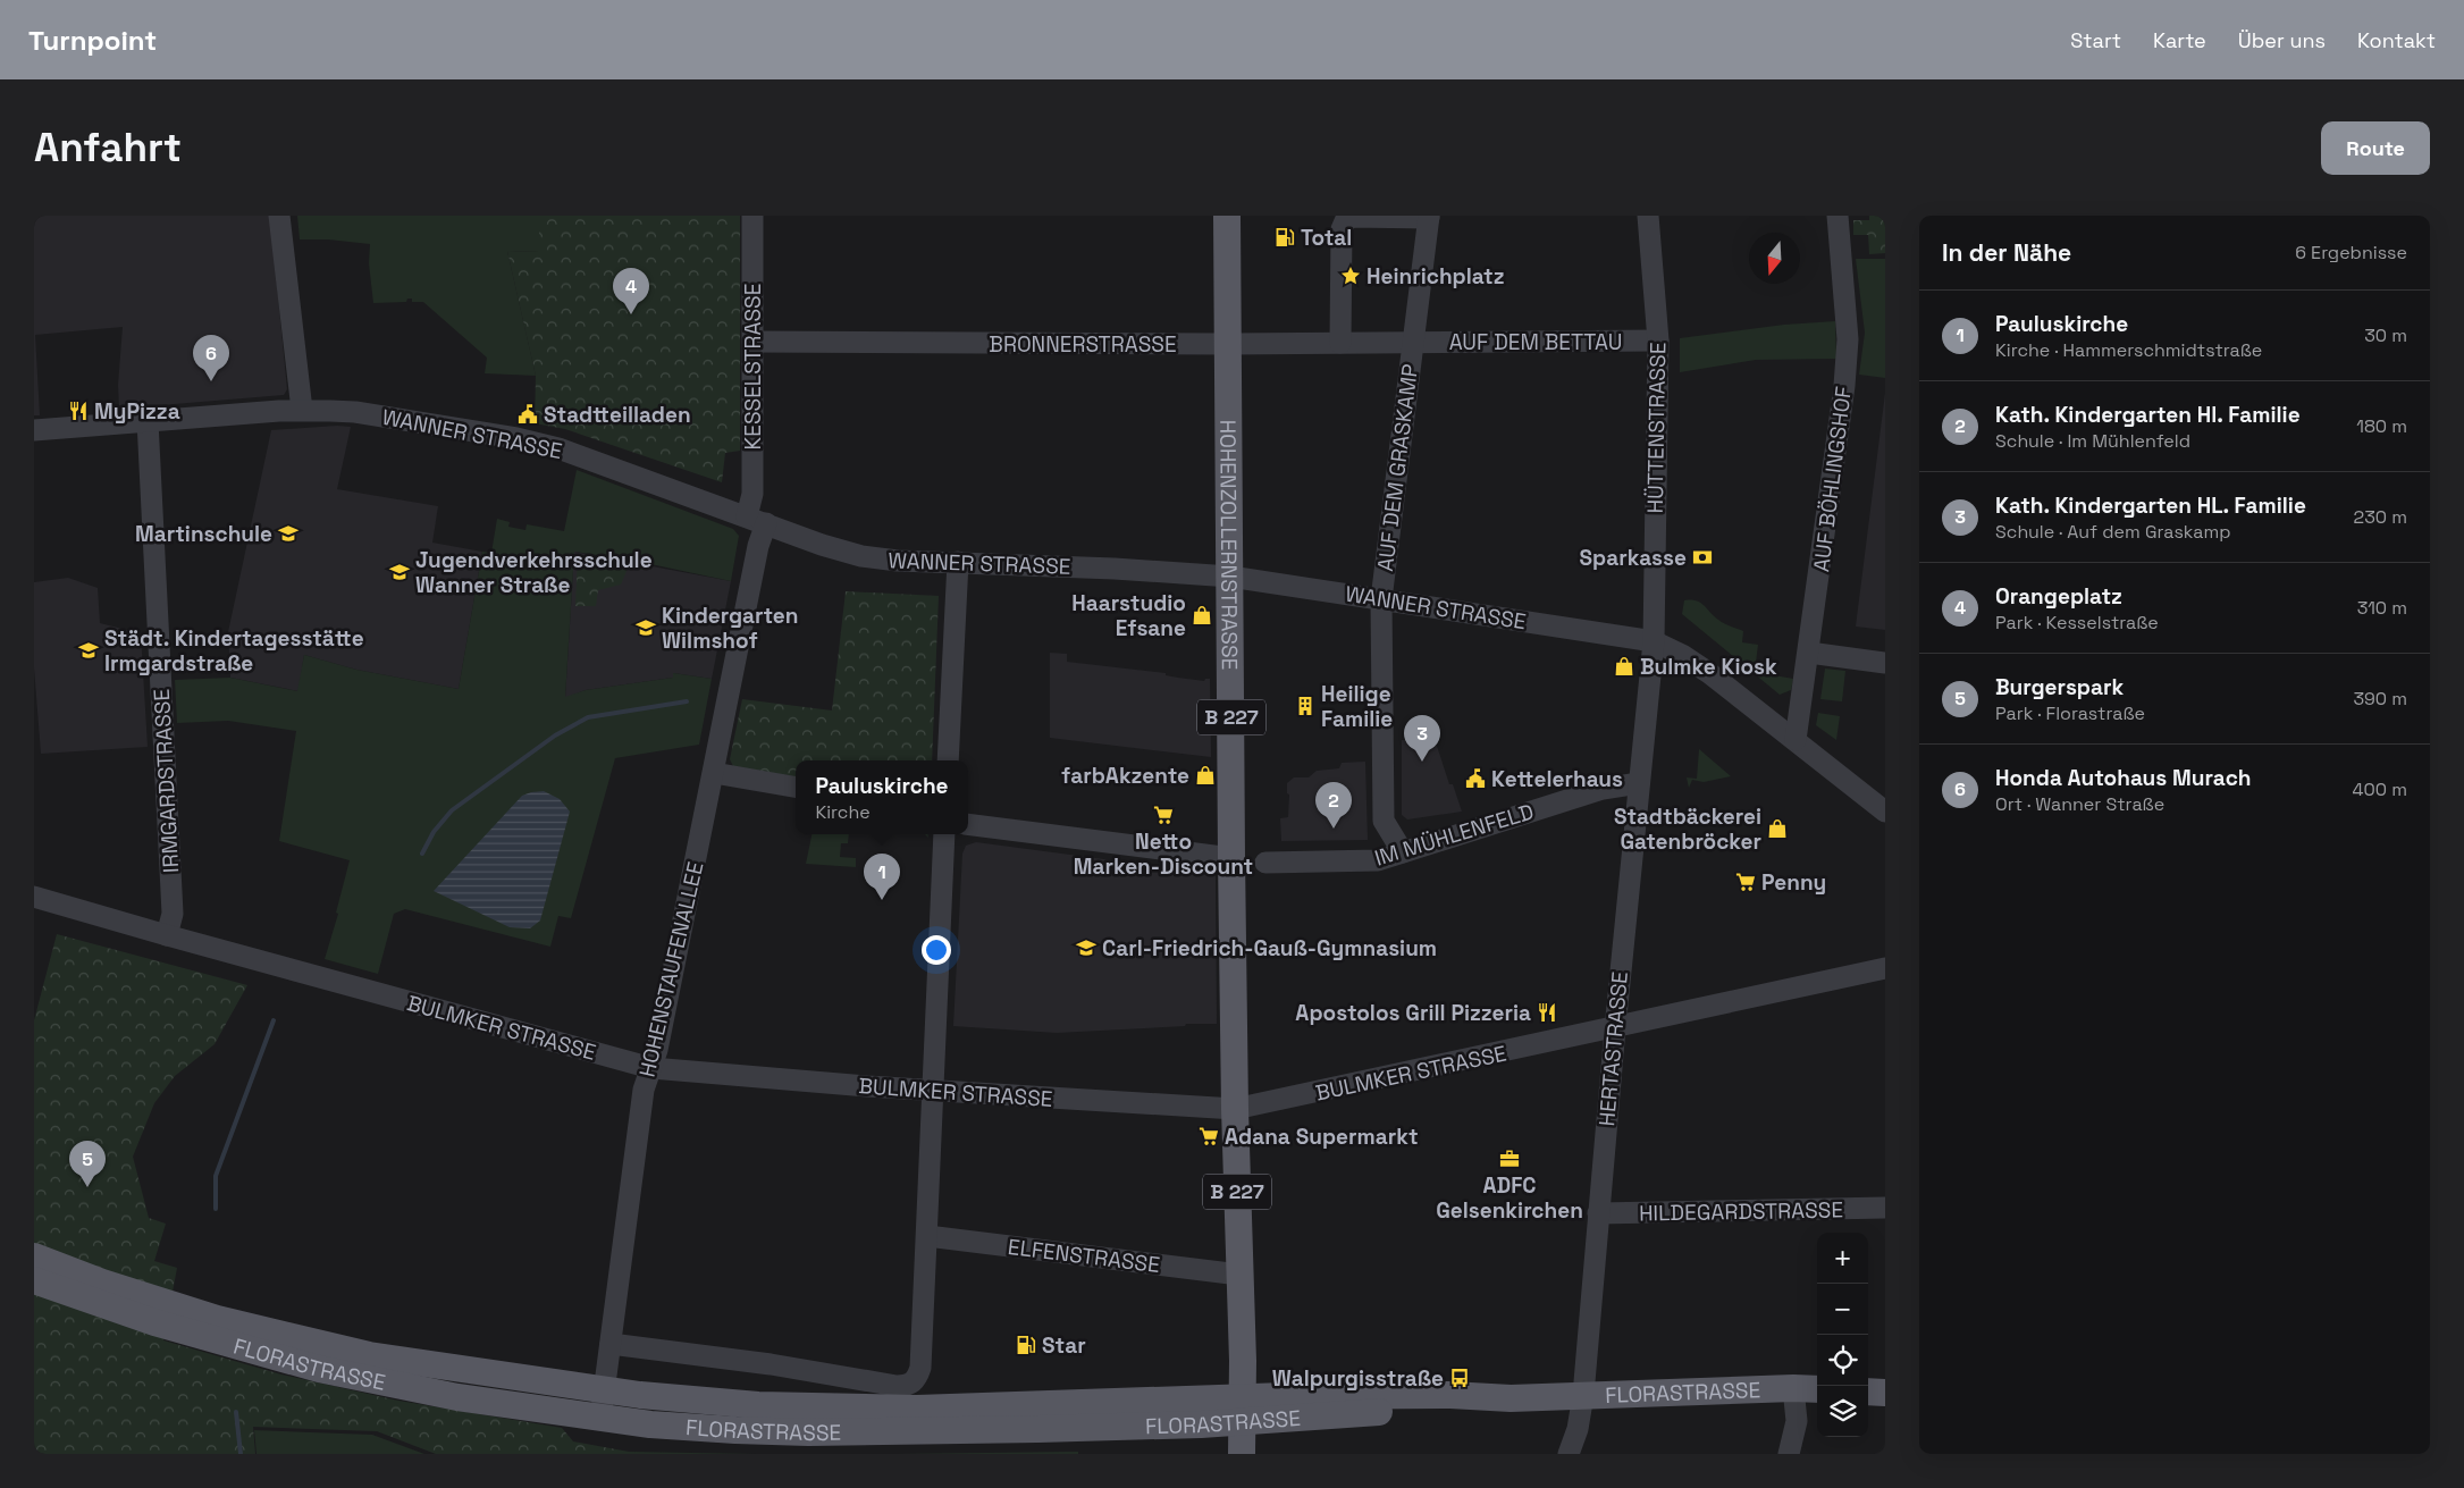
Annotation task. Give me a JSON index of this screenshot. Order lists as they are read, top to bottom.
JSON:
{
  "streets": {
    "main road": ["HOHENZOLLERNSTRASSE", "B 227", "FLORASTRASSE"],
    "street": [
      "AUF DEM BETTAU",
      "BRONNERSTRASSE",
      "KESSELSTRASSE",
      "HÜTTENSTRASSE",
      "WANNER STRASSE",
      "AUF DEM GRASKAMP",
      "AUF BÖHLINGSHOF",
      "IRMGARDSTRASSE",
      "IM MÜHLENFELD",
      "HOHENSTAUFENALLEE",
      "BULMKER STRASSE",
      "HERTASTRASSE",
      "HILDEGARDSTRASSE",
      "ELFENSTRASSE"
    ]
  },
  "crossings": [
    ["AUF DEM BETTAU", "BRONNERSTRASSE"],
    ["AUF DEM BETTAU", "HÜTTENSTRASSE"],
    ["AUF DEM BETTAU", "AUF DEM GRASKAMP"],
    ["BRONNERSTRASSE", "KESSELSTRASSE"],
    ["BRONNERSTRASSE", "AUF DEM GRASKAMP"],
    ["BRONNERSTRASSE", "HOHENZOLLERNSTRASSE"],
    ["KESSELSTRASSE", "WANNER STRASSE"],
    ["KESSELSTRASSE", "HOHENSTAUFENALLEE"],
    ["HÜTTENSTRASSE", "WANNER STRASSE"],
    ["HÜTTENSTRASSE", "HERTASTRASSE"],
    ["WANNER STRASSE", "AUF DEM GRASKAMP"],
    ["WANNER STRASSE", "AUF BÖHLINGSHOF"],
    ["WANNER STRASSE", "HOHENZOLLERNSTRASSE"],
    ["WANNER STRASSE", "IRMGARDSTRASSE"],
    ["WANNER STRASSE", "HOHENSTAUFENALLEE"],
    ["WANNER STRASSE", "HERTASTRASSE"],
    ["AUF DEM GRASKAMP", "IM MÜHLENFELD"],
    ["HOHENZOLLERNSTRASSE", "BULMKER STRASSE"],
    ["HOHENZOLLERNSTRASSE", "ELFENSTRASSE"],
    ["HOHENZOLLERNSTRASSE", "FLORASTRASSE"],
    ["IRMGARDSTRASSE", "BULMKER STRASSE"],
    ["IM MÜHLENFELD", "HERTASTRASSE"],
    ["HOHENSTAUFENALLEE", "BULMKER STRASSE"],
    ["HOHENSTAUFENALLEE", "FLORASTRASSE"],
    ["BULMKER STRASSE", "HERTASTRASSE"],
    ["HERTASTRASSE", "HILDEGARDSTRASSE"],
    ["HERTASTRASSE", "FLORASTRASSE"]
  ],
  "places": {
    "fuel station": ["Total", "Star"],
    "place": ["Heinrichplatz"],
    "restaurant": ["MyPizza", "Apostolos Grill Pizzeria"],
    "public building": ["Stadtteilladen", "Kettelerhaus"],
    "school or university": [
      "Martinschule",
      "Jugendverkehrsschule Wanner Straße",
      "Kindergarten Wilmshof",
      "Städt. Kindertagesstätte Irmgardstraße",
      "Carl-Friedrich-Gauß-Gymnasium"
    ],
    "bank": ["Sparkasse"],
    "shop": [
      "Haarstudio Efsane",
      "Bulmke Kiosk",
      "farbAkzente",
      "Stadtbäckerei Gatenbröcker"
    ],
    "building": ["Heilige Familie"],
    "supermarket": ["Netto Marken-Discount", "Penny", "Adana Supermarkt"],
    "office": ["ADFC Gelsenkirchen"],
    "bus stop": ["Walpurgisstraße"]
  },
  "north": "bottom",
  "page": {
    "header": "Turnpoint",
    "nav": [
      "Start",
      "Karte",
      "Über uns",
      "Kontakt"
    ],
    "buttons": "Route",
    "title": "Anfahrt",
    "heading": ["In der Nähe", "6 Ergebnisse"],
    "pins": [
      "4",
      "6",
      "3",
      "2",
      "1",
      "5"
    ],
    "list": [
      {
        "mark": "1",
        "name": "Pauluskirche",
        "note": "Kirche · Hammerschmidtstraße",
        "value": "30 m"
      },
      {
        "mark": "2",
        "name": "Kath. Kindergarten Hl. Familie",
        "note": "Schule · Im Mühlenfeld",
        "value": "180 m"
      },
      {
        "mark": "3",
        "name": "Kath. Kindergarten HL. Familie",
        "note": "Schule · Auf dem Graskamp",
        "value": "230 m"
      },
      {
        "mark": "4",
        "name": "Orangeplatz",
        "note": "Park · Kesselstraße",
        "value": "310 m"
      },
      {
        "mark": "5",
        "name": "Burgerspark",
        "note": "Park · Florastraße",
        "value": "390 m"
      },
      {
        "mark": "6",
        "name": "Honda Autohaus Murach",
        "note": "Ort · Wanner Straße",
        "value": "400 m"
      }
    ],
    "popup": ["Pauluskirche", "Kirche"],
    "map_buttons": ["+", "−"]
  }
}
